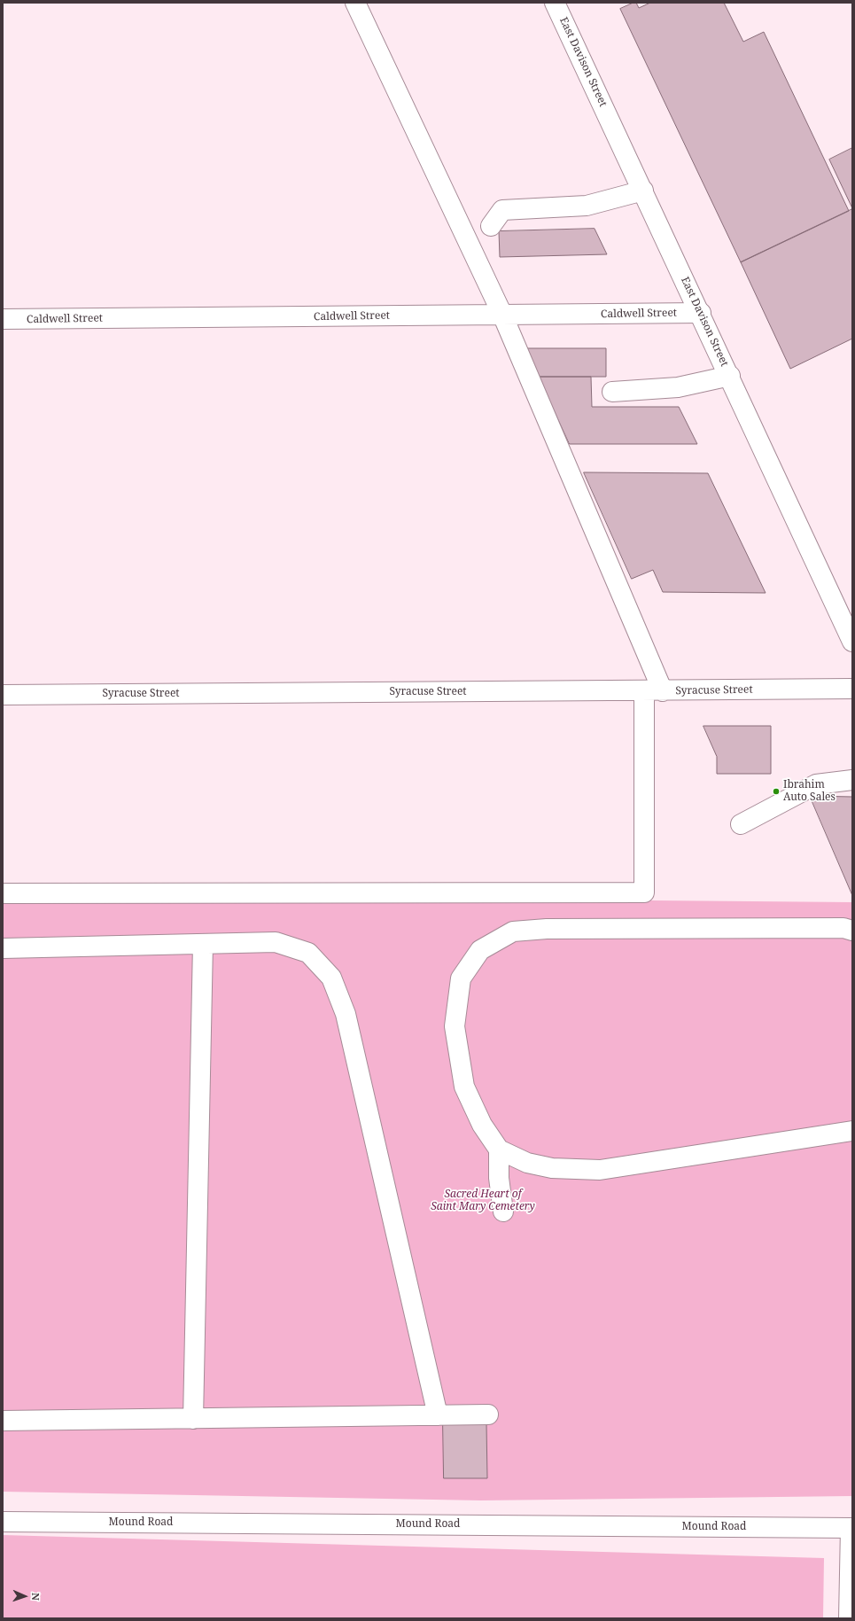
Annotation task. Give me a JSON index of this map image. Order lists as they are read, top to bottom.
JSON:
{
  "streets": {
    "street": [
      "East Davison Street",
      "Caldwell Street",
      "Syracuse Street",
      "Mound Road"
    ]
  },
  "crossings": [
    ["East Davison Street", "Caldwell Street"]
  ],
  "parks": ["Sacred Heart of Saint Mary Cemetery"],
  "places": ["Ibrahim Auto Sales"],
  "north": "right"
}
